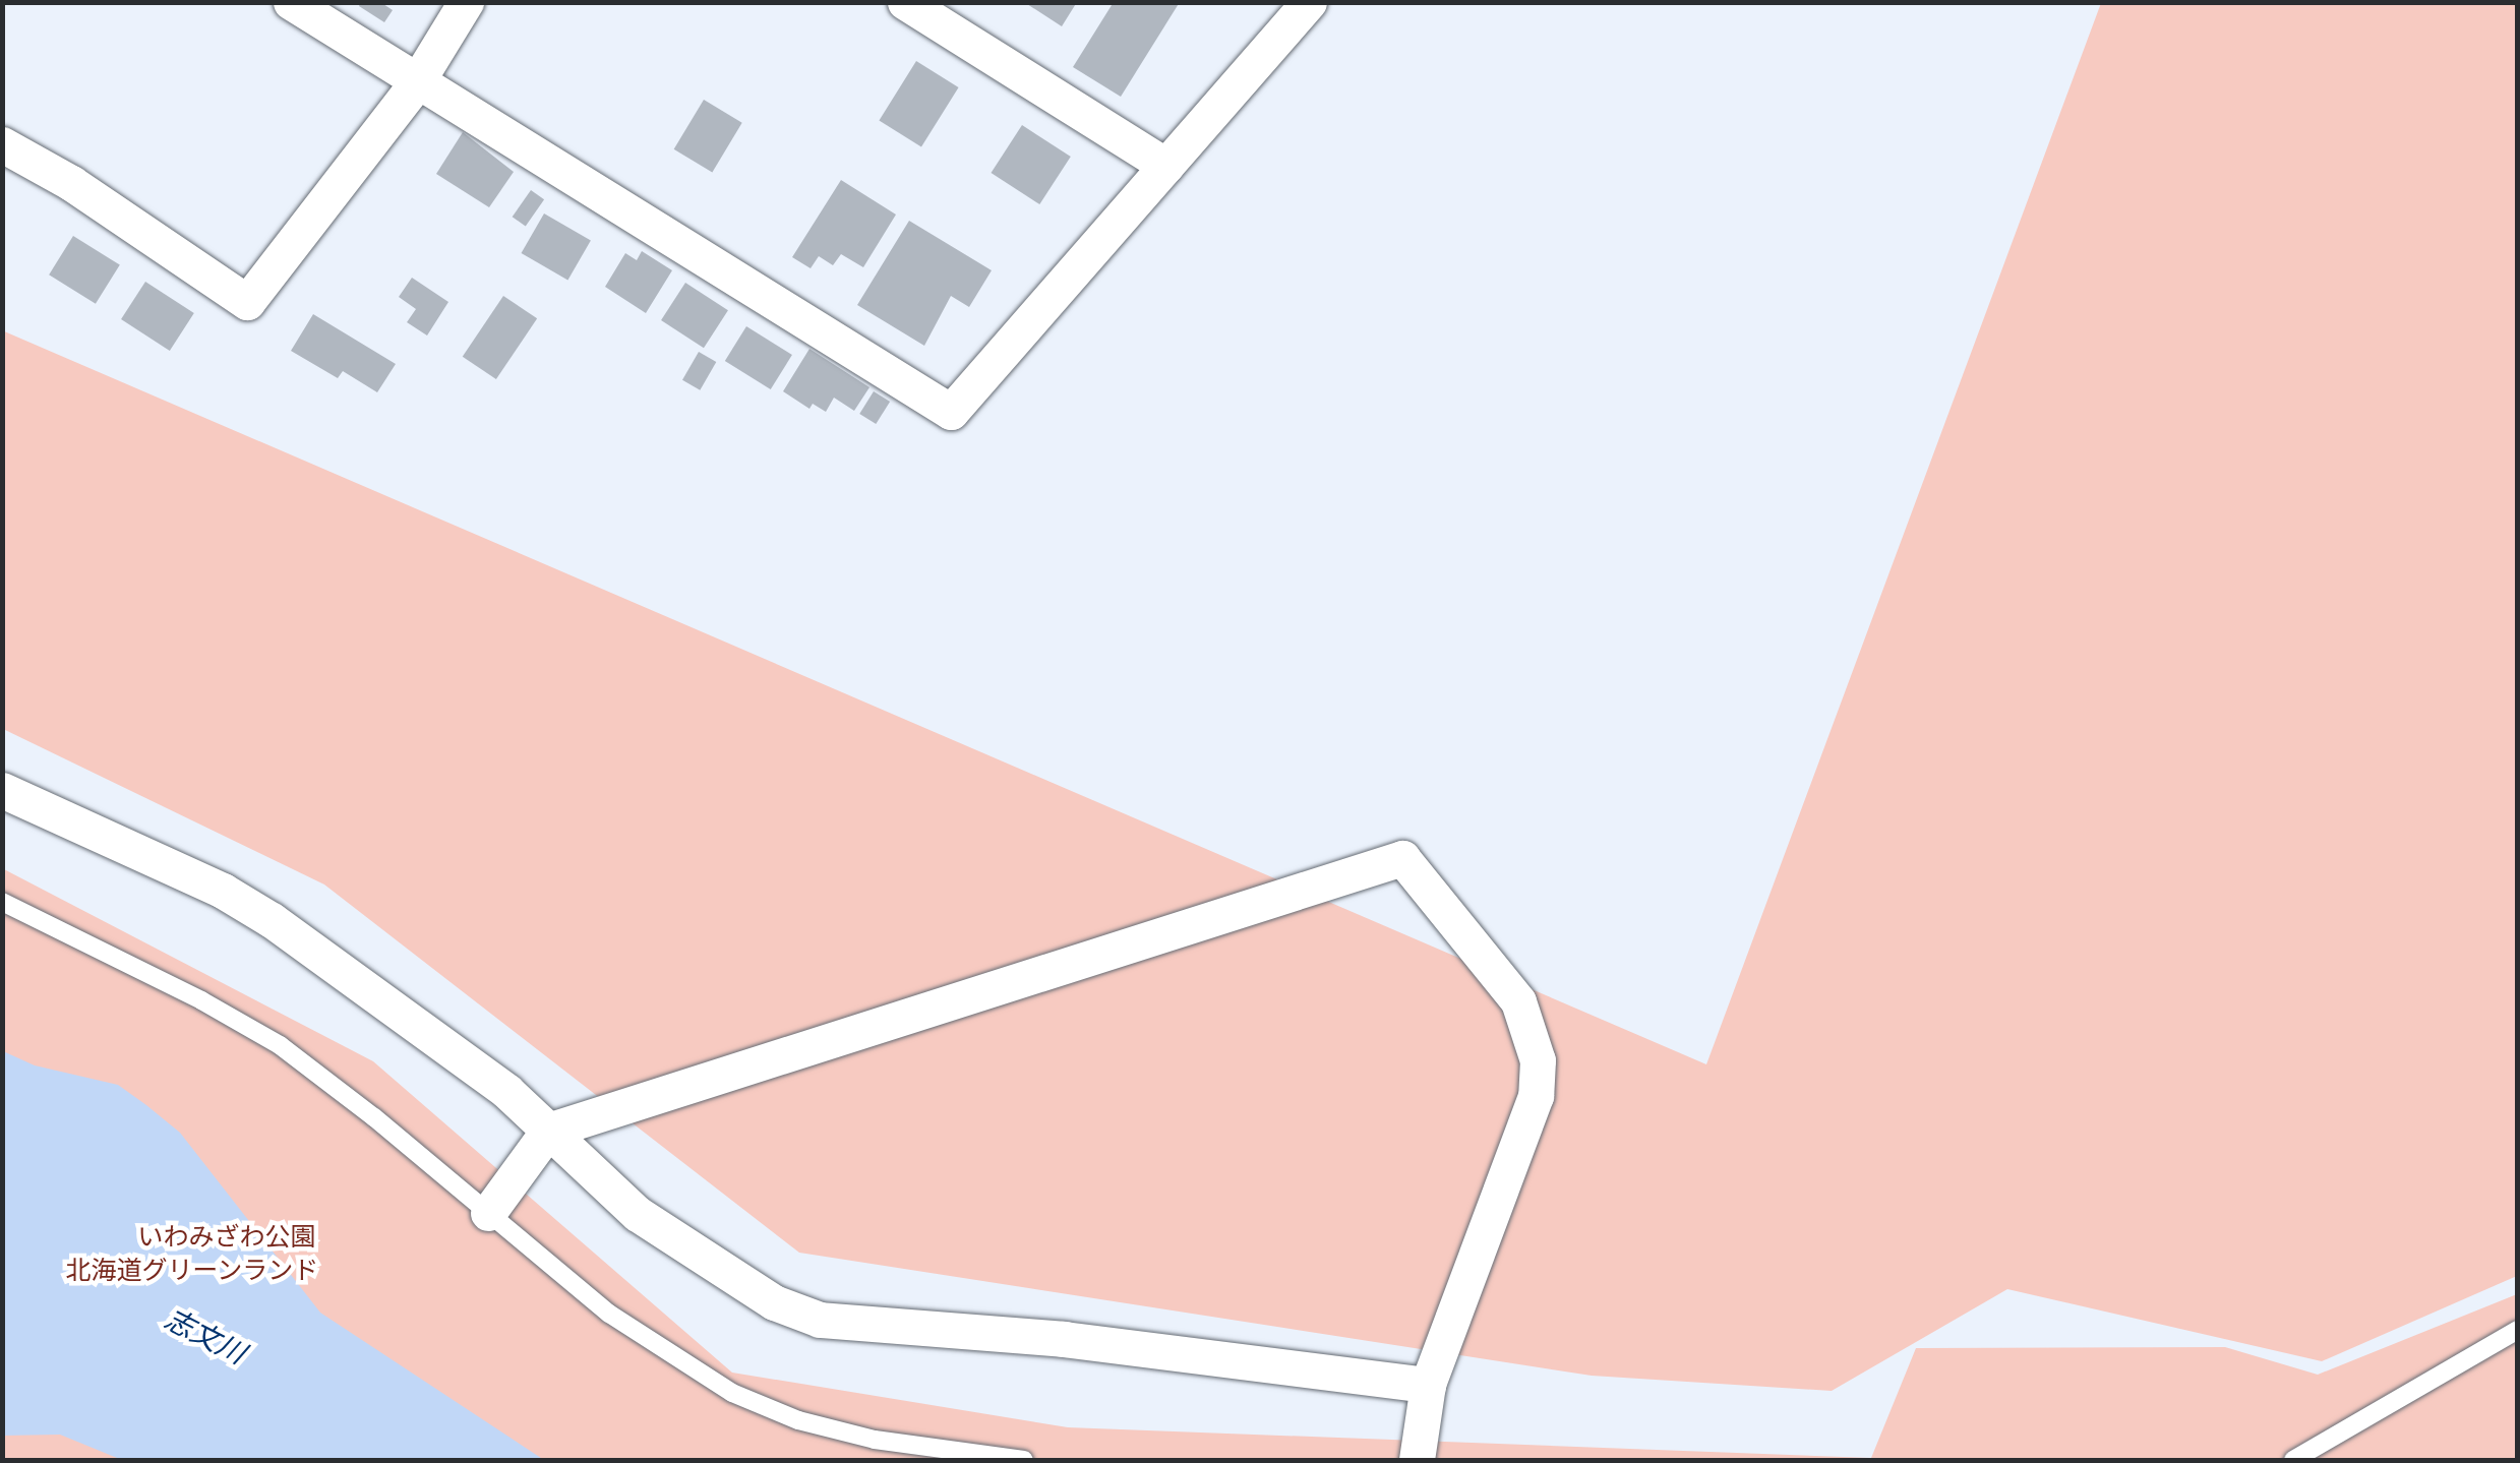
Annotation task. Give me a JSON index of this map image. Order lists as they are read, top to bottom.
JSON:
{
  "water": ["志文川"],
  "parks": ["いわみざわ公園", "北海道グリーンランド"]
}
